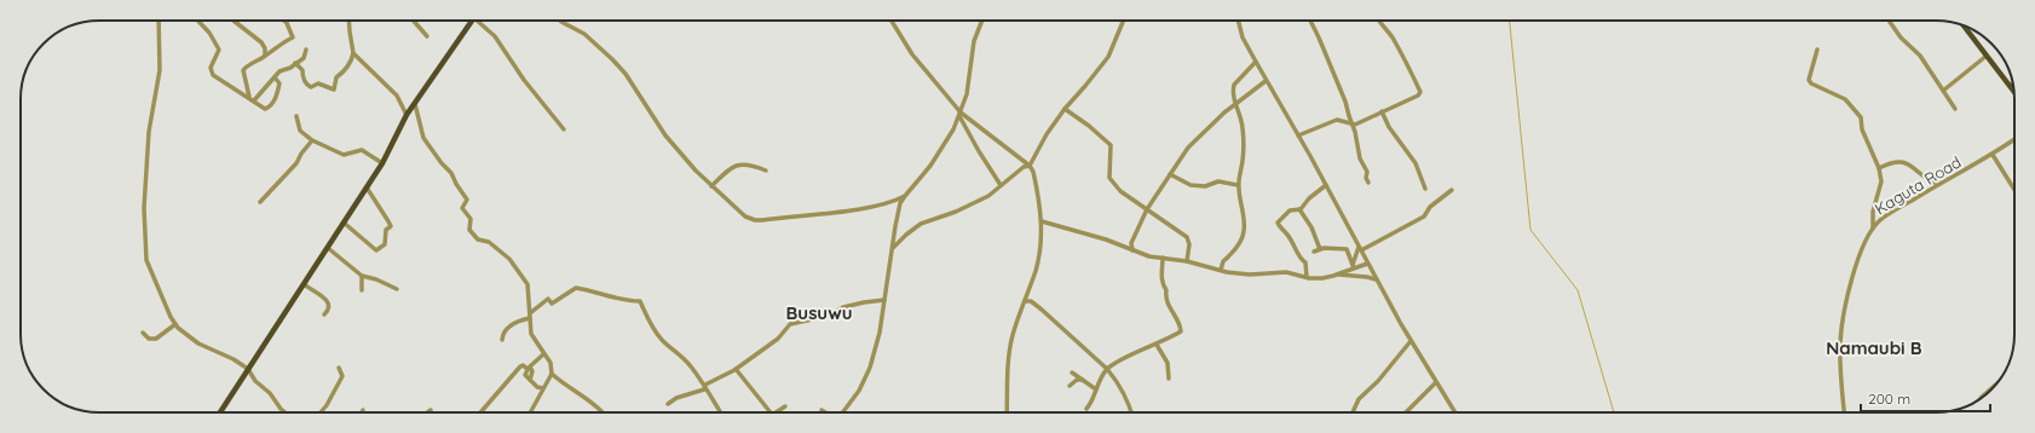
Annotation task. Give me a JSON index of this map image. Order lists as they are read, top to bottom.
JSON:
{
  "streets": {
    "street": ["Kaguta Road"]
  },
  "districts": ["Busuwu", "Namaubi B"],
  "scale_bar": "200 m"
}
